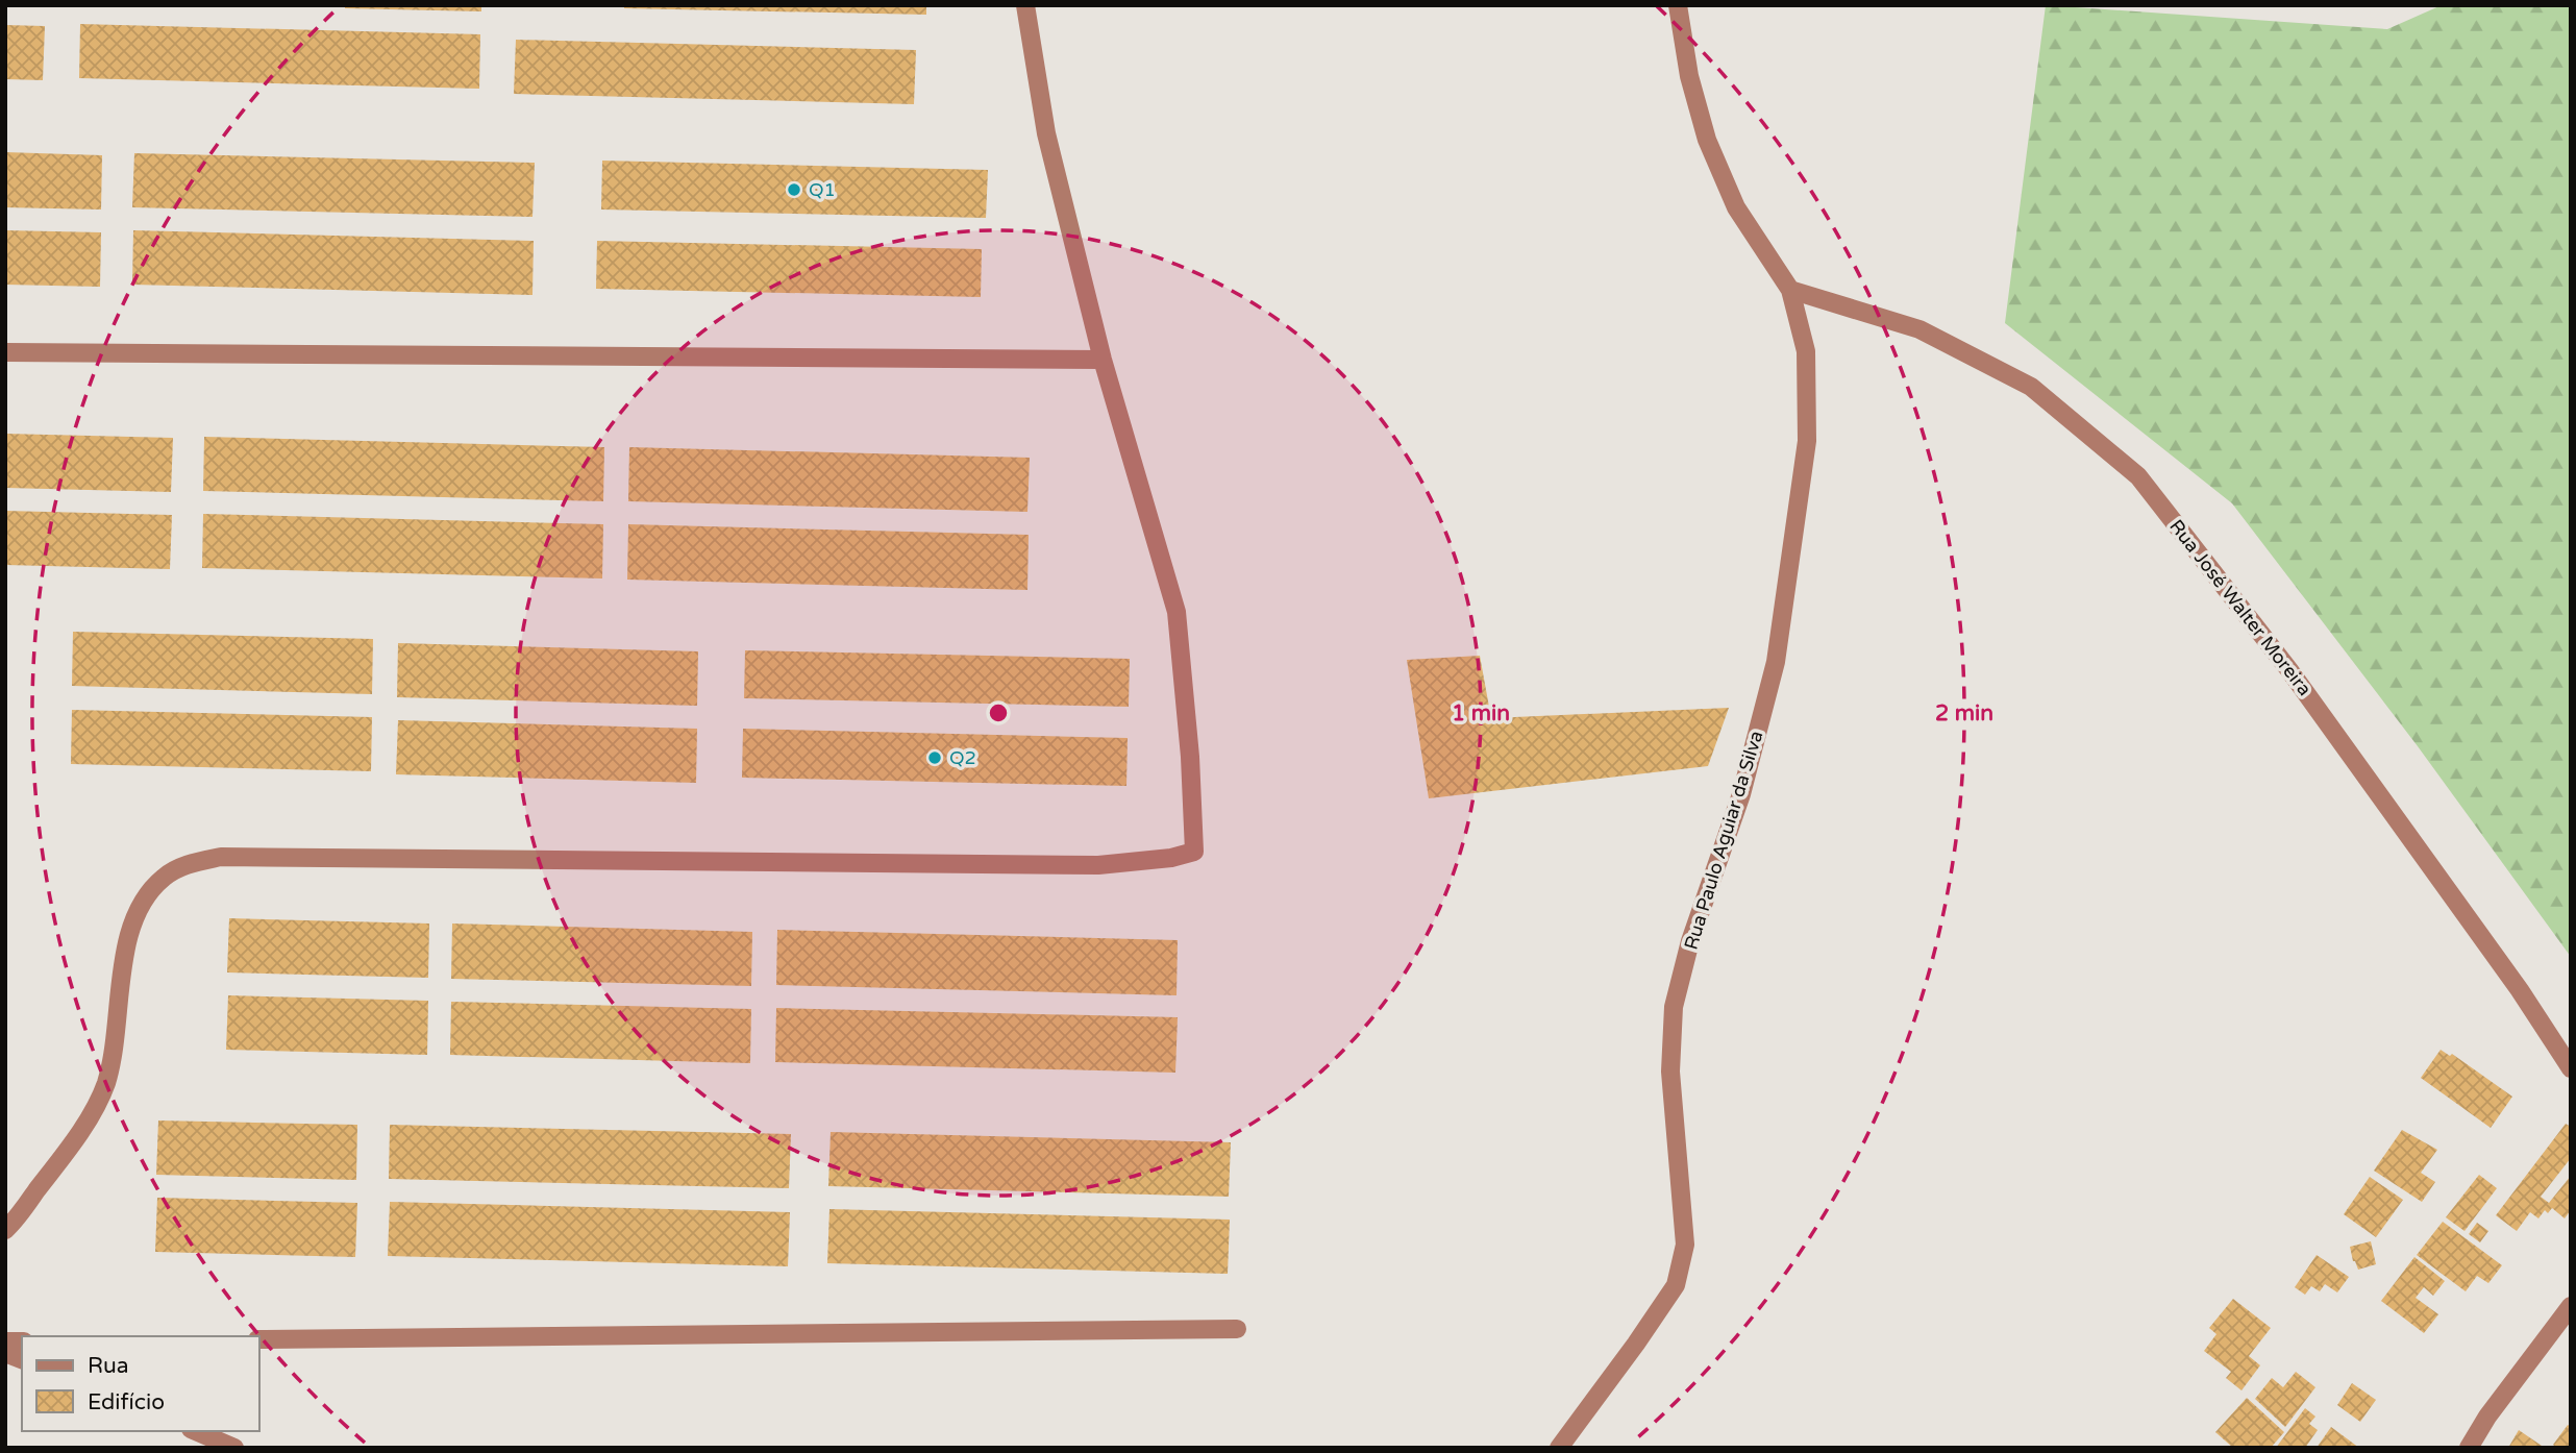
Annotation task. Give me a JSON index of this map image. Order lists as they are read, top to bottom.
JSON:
{
  "streets": {
    "street": ["Rua José Walter Moreira", "Rua Paulo Aguiar da Silva"]
  },
  "crossings": [
    ["Rua José Walter Moreira", "Rua Paulo Aguiar da Silva"]
  ],
  "places": ["Q1", "Q2"],
  "legend": ["Rua", "Edifício"],
  "rings": ["1 min", "2 min"]
}
